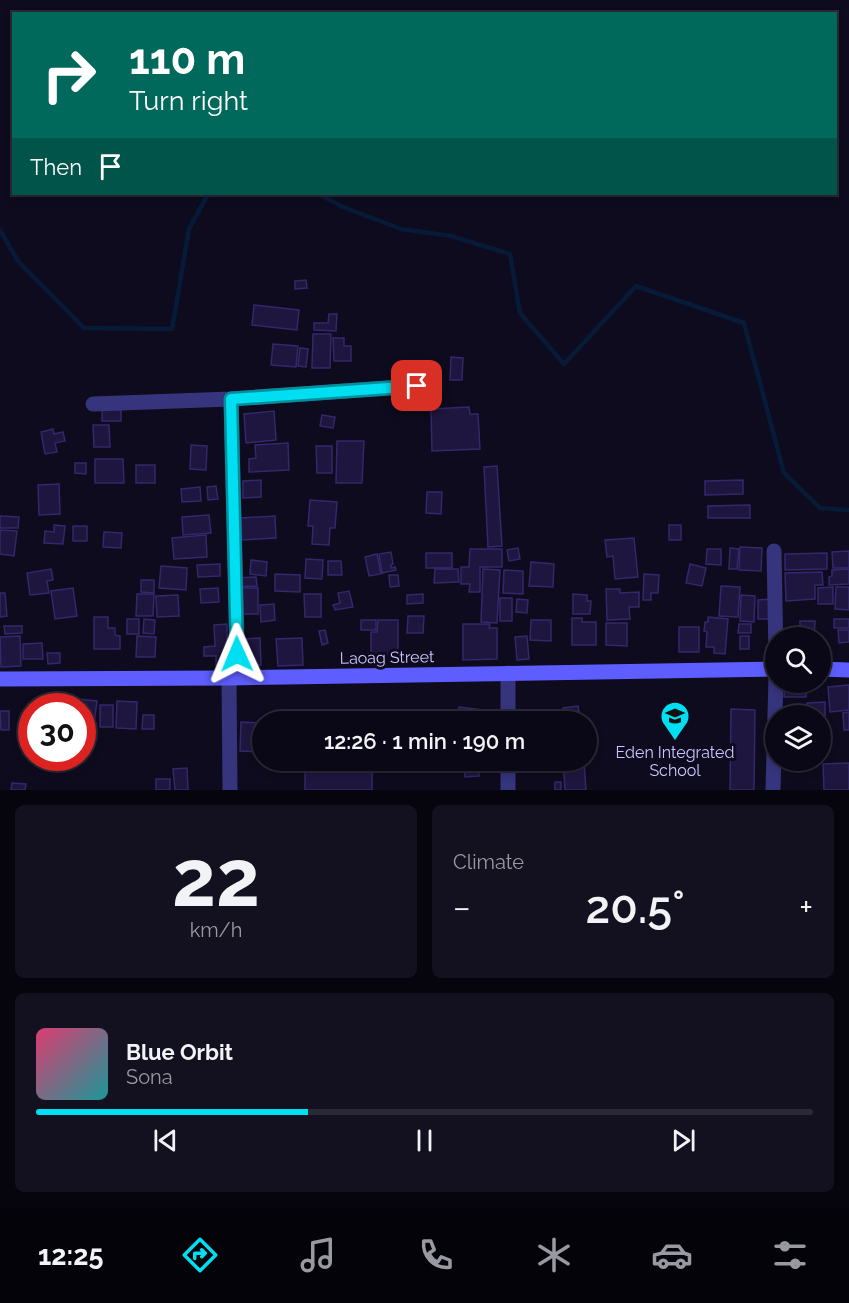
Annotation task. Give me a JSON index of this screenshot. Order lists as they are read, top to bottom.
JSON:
{
  "streets": {
    "street": ["Laoag Street"]
  },
  "places": {
    "school or university": ["Eden Integrated School"]
  },
  "page": {
    "turn": ["110 m", "Turn right"],
    "then": "Then",
    "limit": "30",
    "trip": "12:26 · 1 min · 190 m",
    "tile": [
      ["22", "km/h"],
      "Climate"
    ],
    "heat": ["−", "20.5°", "+"],
    "song": ["Blue Orbit", "Sona"],
    "tabs": "12:25"
  }
}
